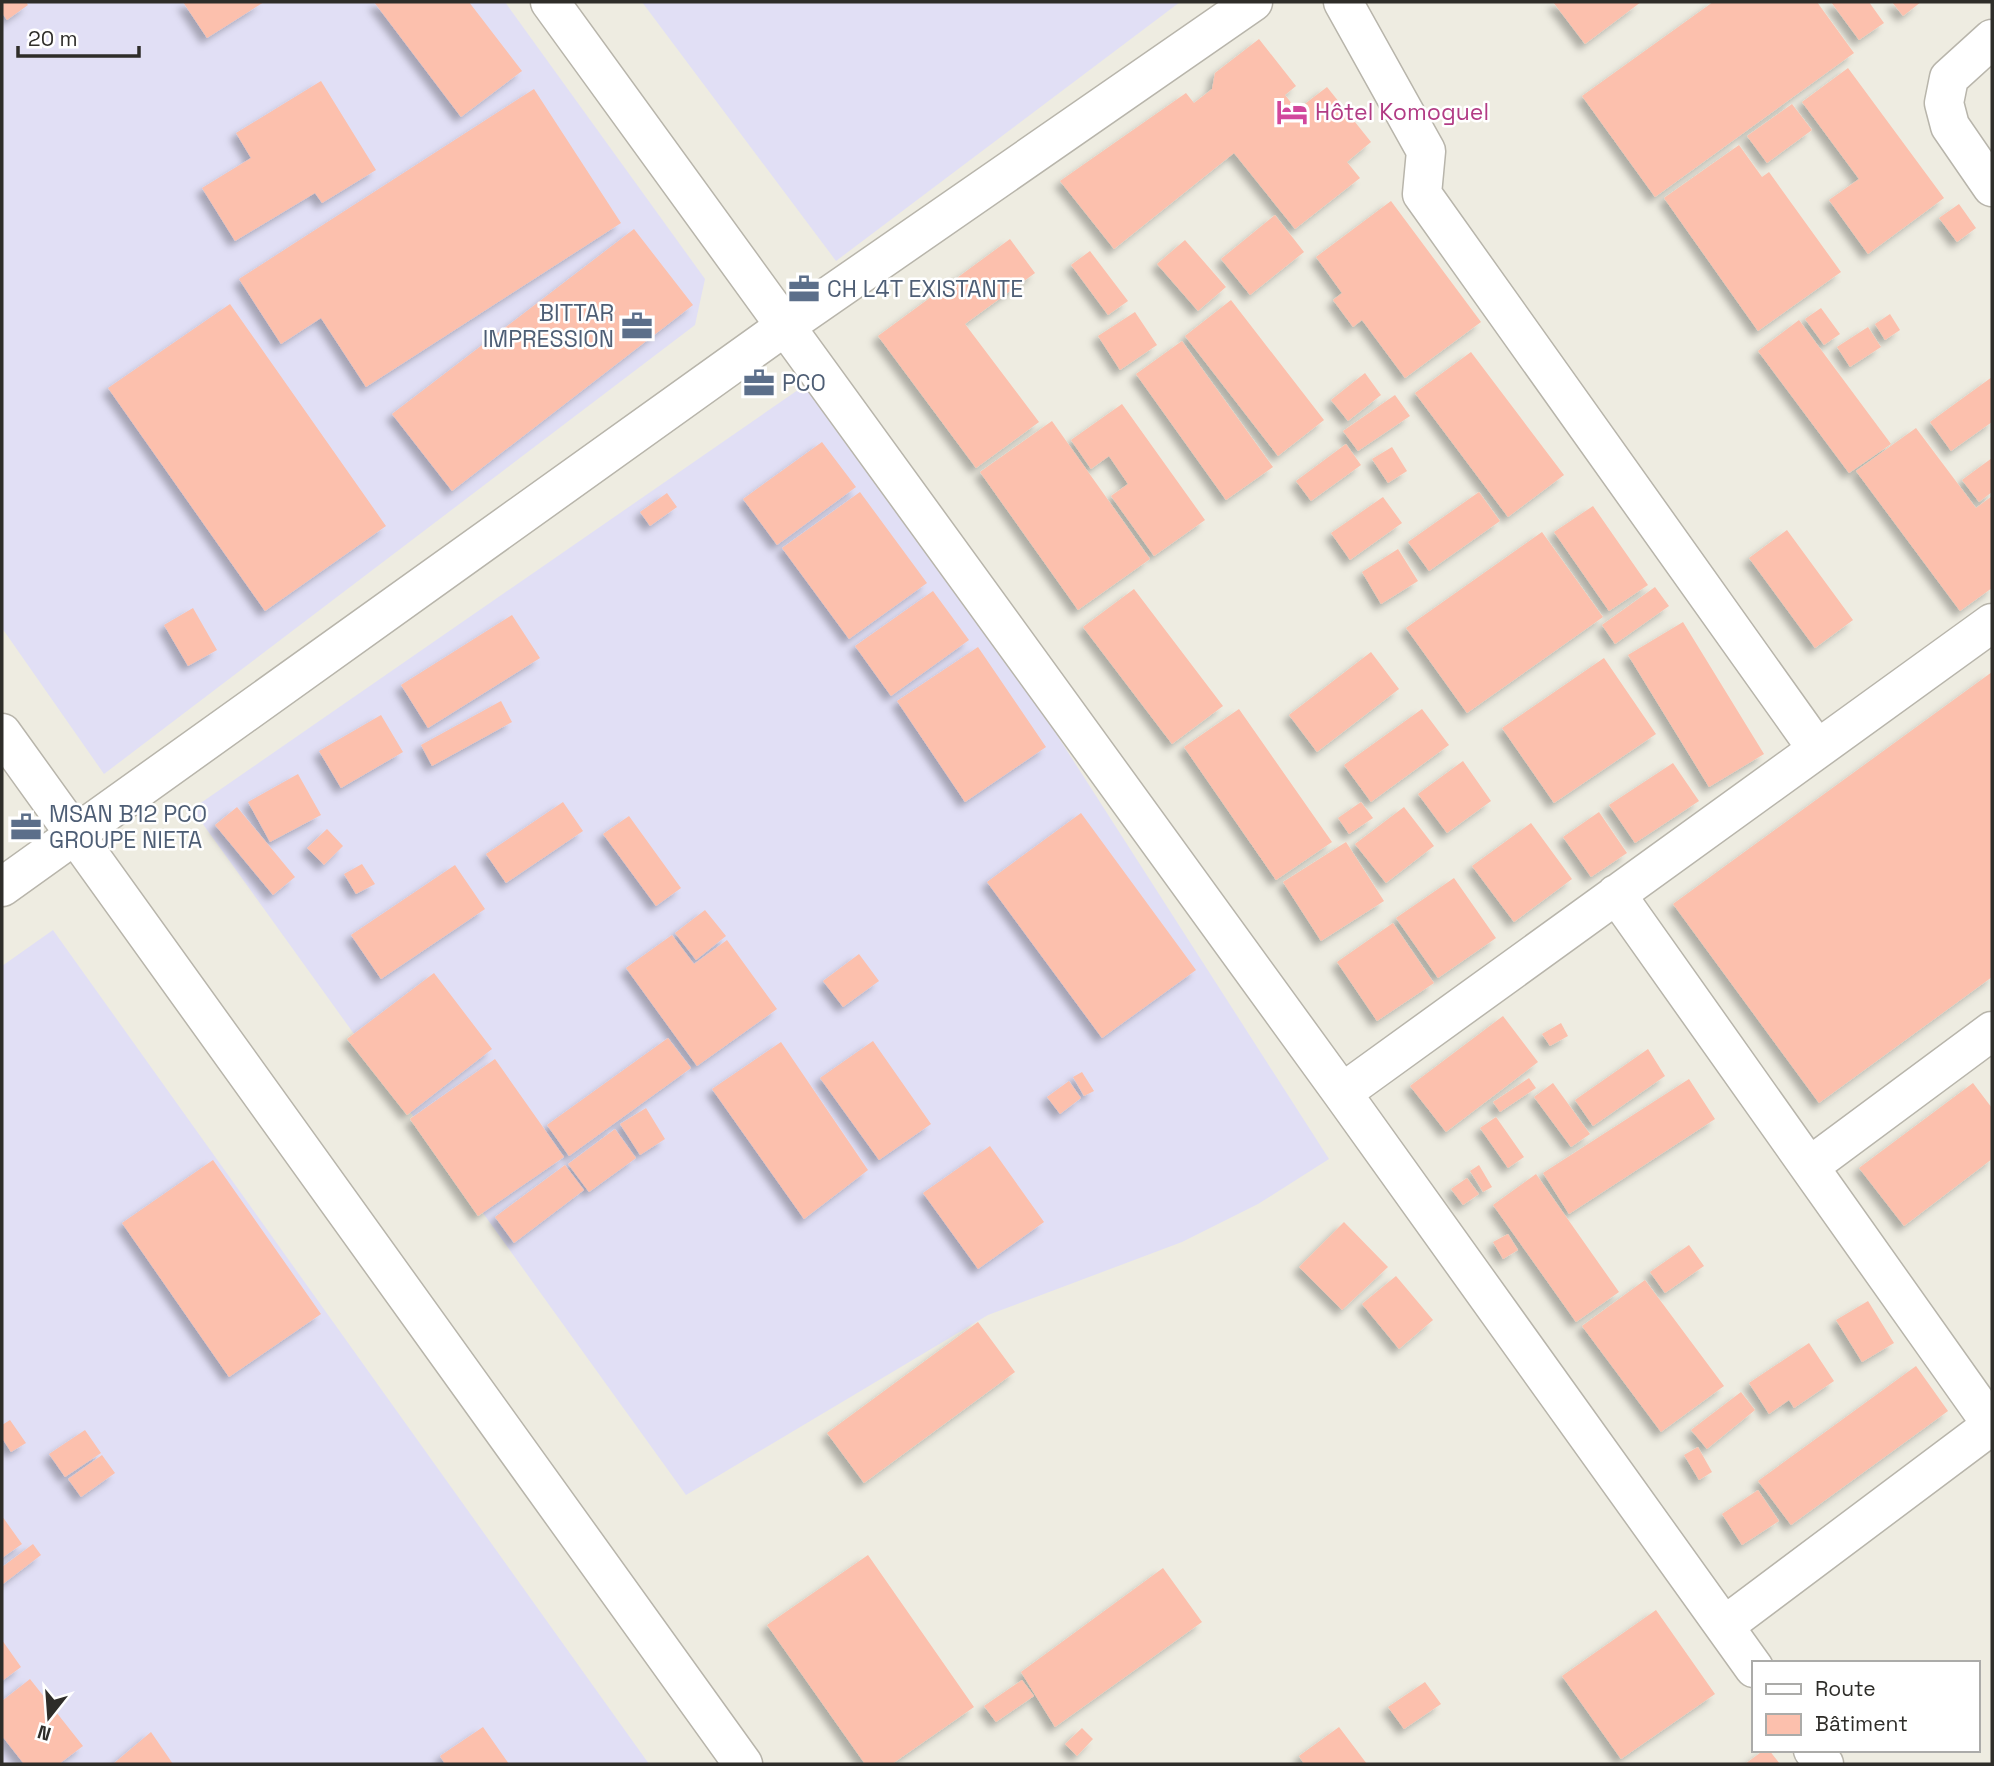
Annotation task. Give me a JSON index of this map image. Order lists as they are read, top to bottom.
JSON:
{
  "places": {
    "hotel": ["Hôtel Komoguel"],
    "office": [
      "CH L4T EXISTANTE",
      "BITTAR IMPRESSION",
      "PCO",
      "MSAN B12 PCO GROUPE NIETA"
    ]
  },
  "legend": ["Route", "Bâtiment"],
  "scale_bar": "20 m",
  "north": "bottom"
}
